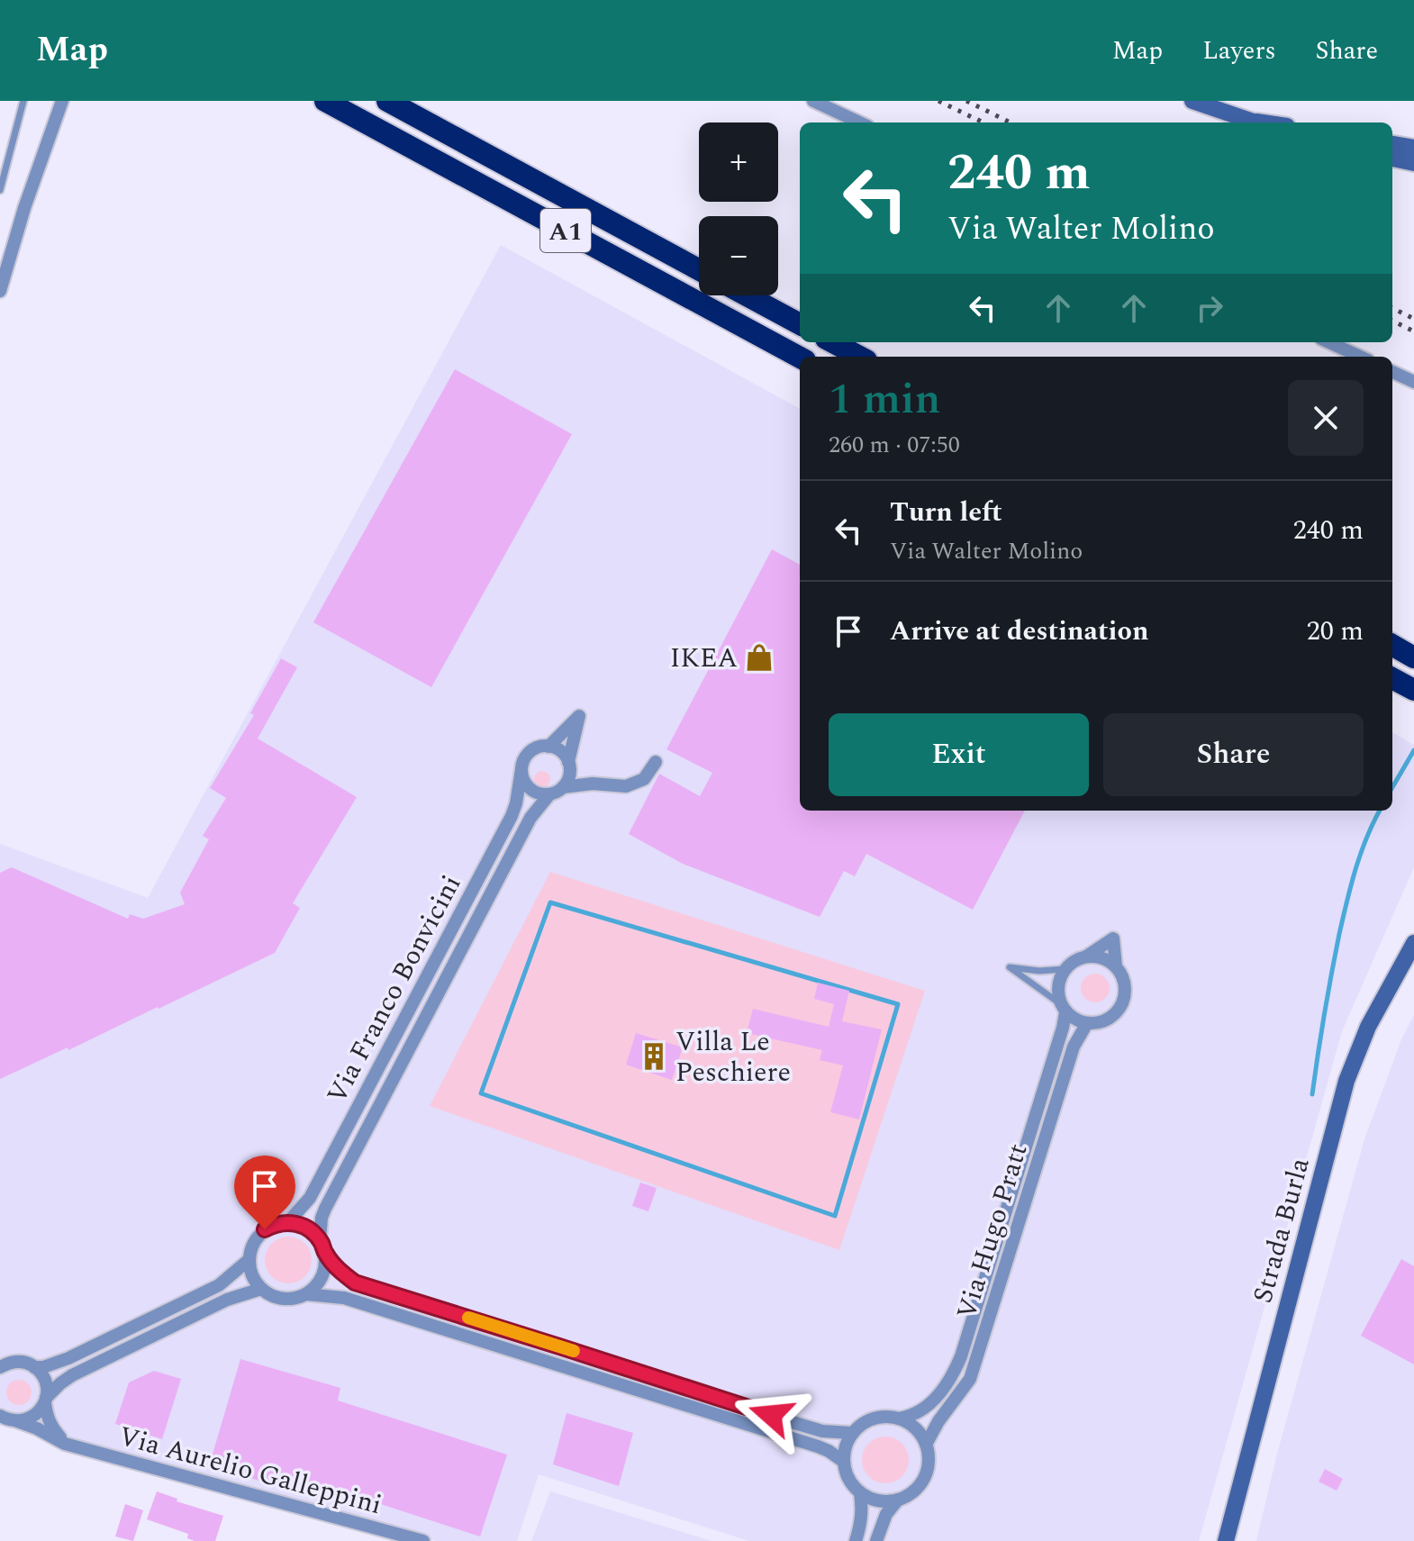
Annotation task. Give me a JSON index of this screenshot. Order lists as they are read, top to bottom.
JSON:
{
  "streets": {
    "highway": ["A1"],
    "main road": ["Strada Burla"],
    "street": ["Via Franco Bonvicini", "Via Hugo Pratt", "Via Aurelio Galleppini"]
  },
  "places": {
    "shop": ["IKEA"],
    "building": ["Villa Le Peschiere"]
  },
  "page": {
    "header": "Map",
    "nav": ["Map", "Layers", "Share"],
    "map_buttons": ["+", "−"],
    "turn": ["240 m", "Via Walter Molino"],
    "heading": ["1 min", "260 m · 07:50"],
    "list": [
      {
        "name": "Turn left",
        "note": "Via Walter Molino",
        "value": "240 m"
      },
      {
        "name": "Arrive at destination",
        "value": "20 m"
      }
    ],
    "buttons": ["Exit", "Share"]
  }
}
